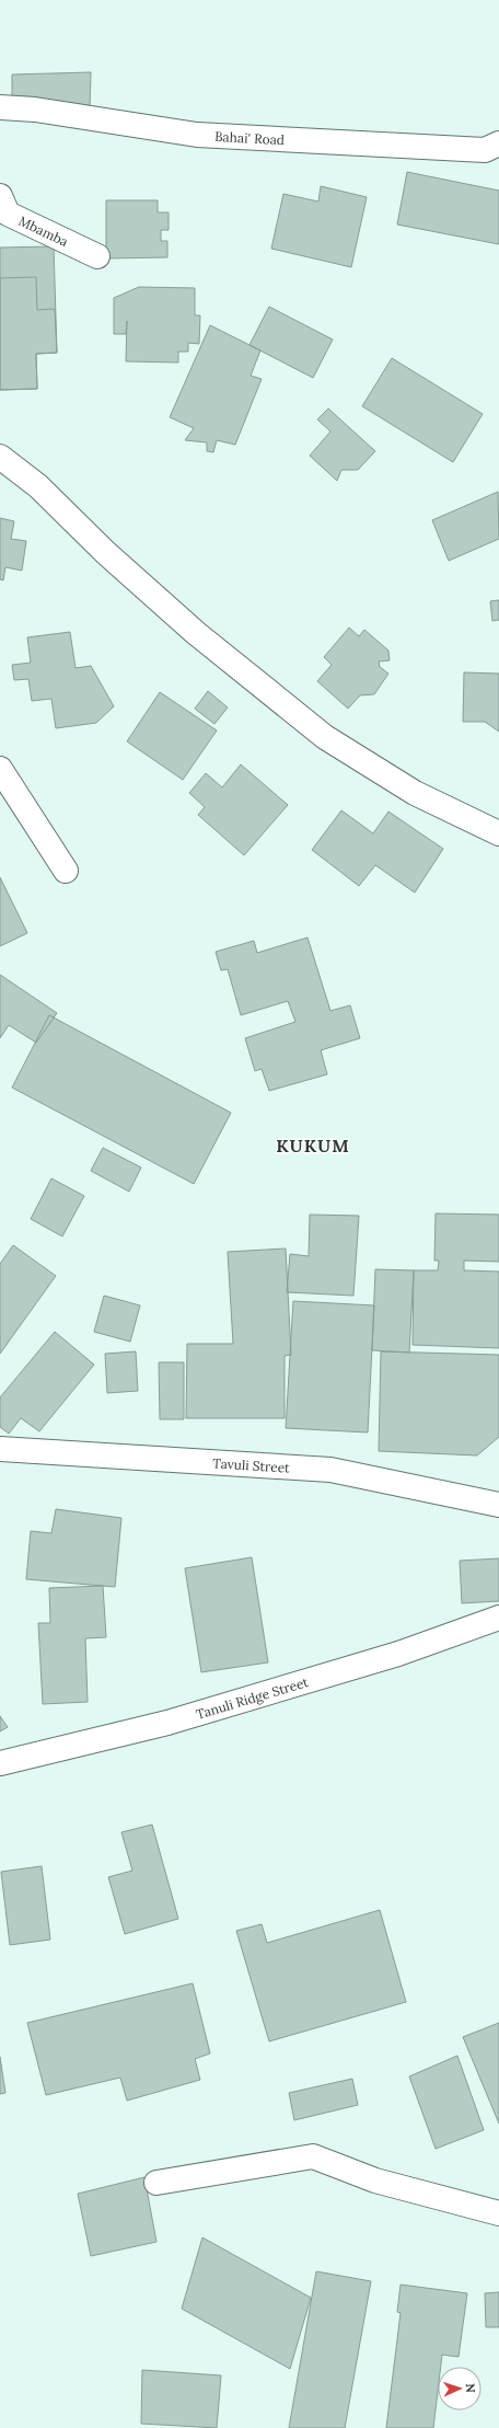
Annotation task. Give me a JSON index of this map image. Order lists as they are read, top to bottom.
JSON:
{
  "streets": {
    "street": [
      "Bahai' Road",
      "Mbamba",
      "Tavuli Street",
      "Tanuli Ridge Street"
    ]
  },
  "districts": ["KUKUM"],
  "north": "right"
}
